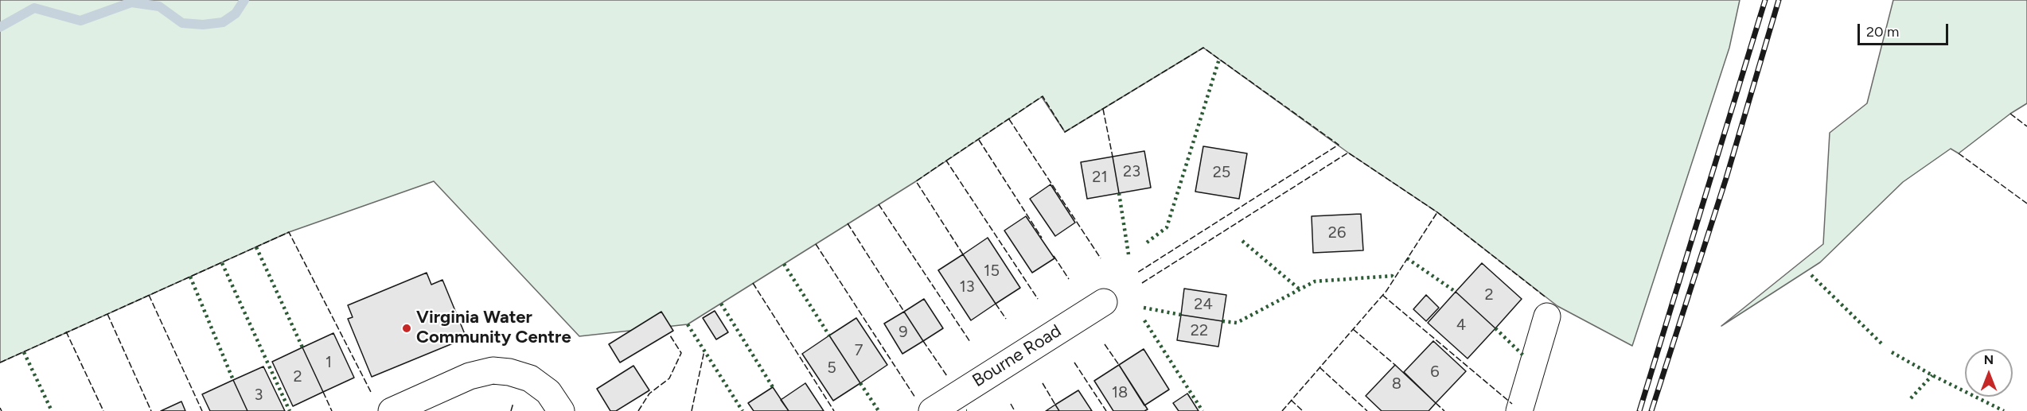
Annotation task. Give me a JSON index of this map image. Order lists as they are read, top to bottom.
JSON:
{
  "streets": {
    "street": ["Bourne Road"]
  },
  "places": ["Virginia Water Community Centre"],
  "house_numbers": [
    "23",
    "25",
    "21",
    "26",
    "15",
    "13",
    "2",
    "24",
    "4",
    "22",
    "9",
    "7",
    "1",
    "5",
    "6",
    "2",
    "8",
    "18",
    "3"
  ],
  "scale_bar": "20 m",
  "north": "top"
}
